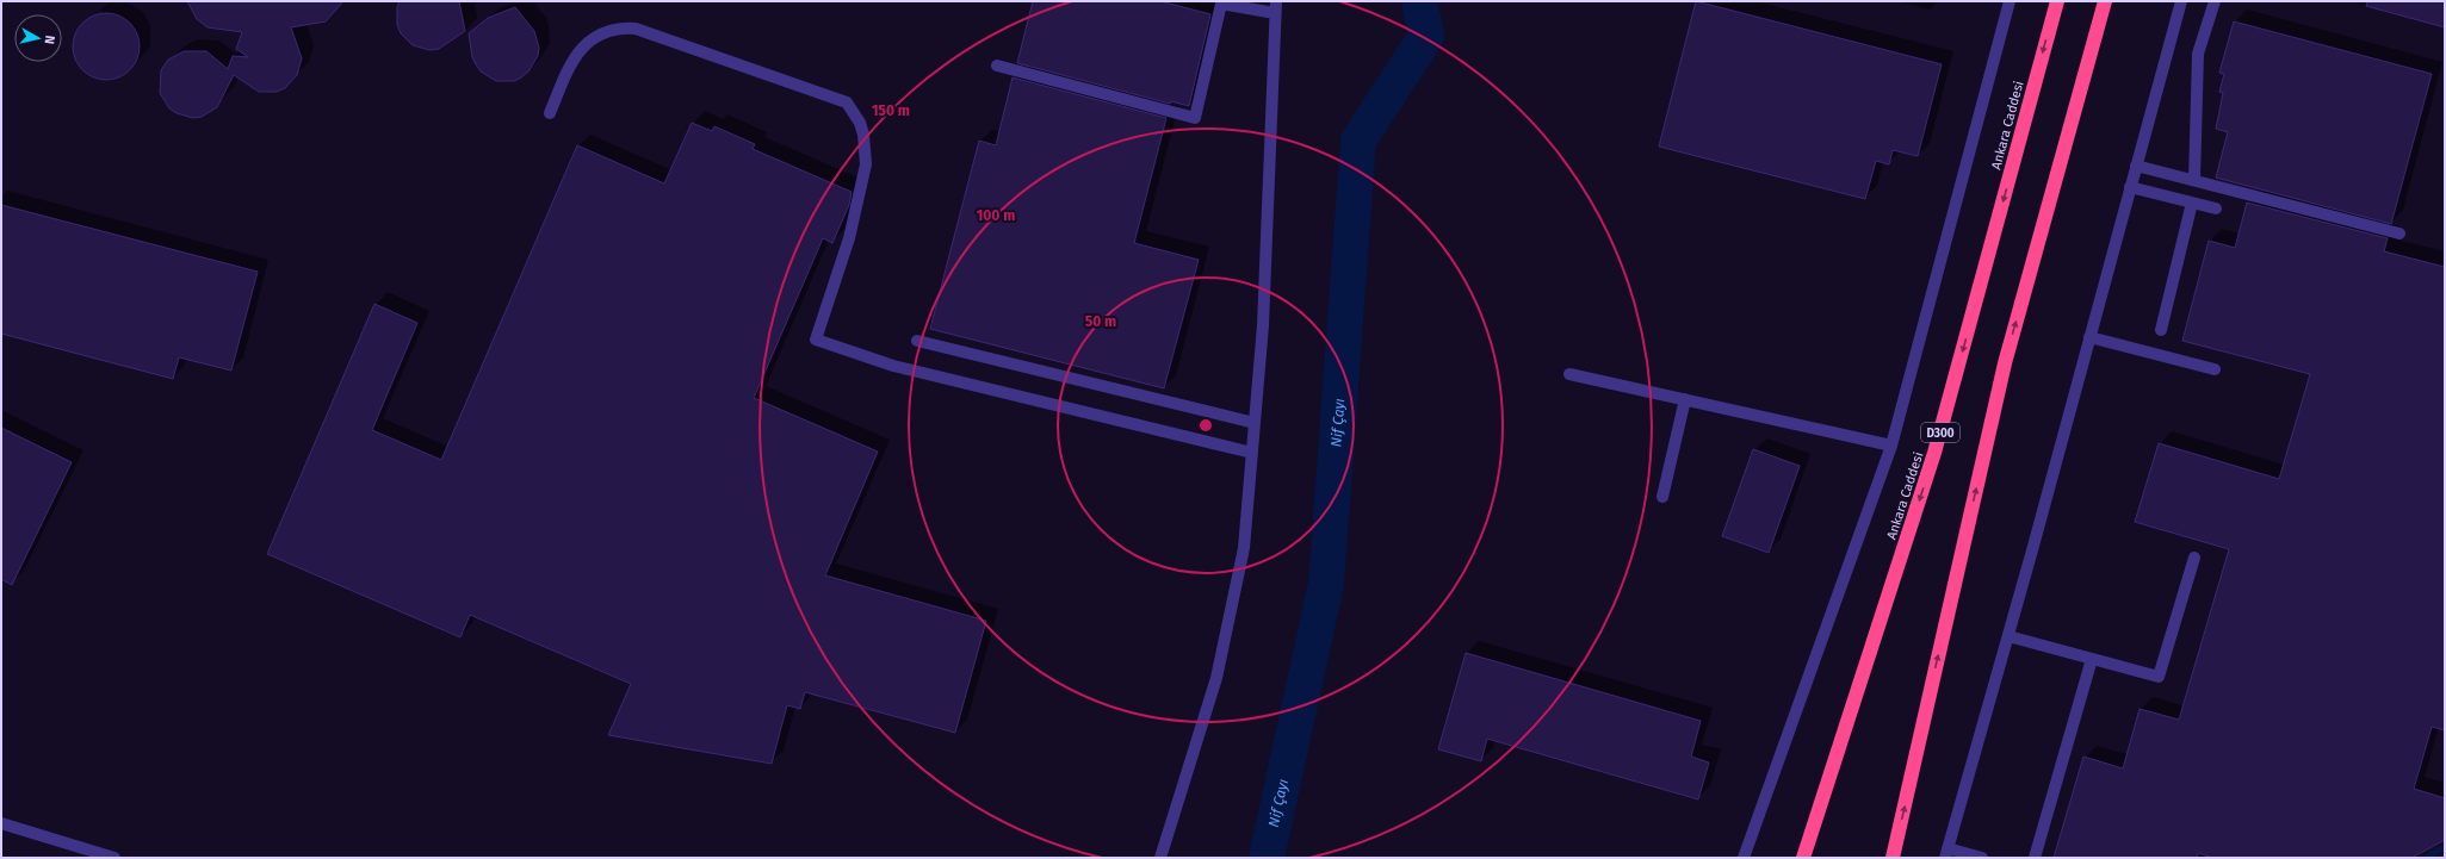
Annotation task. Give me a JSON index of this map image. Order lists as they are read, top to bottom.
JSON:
{
  "streets": {
    "highway": ["Ankara Caddesi", "D300"]
  },
  "water": ["Nif Çayı"],
  "north": "right",
  "rings": ["150 m", "100 m", "50 m"]
}
